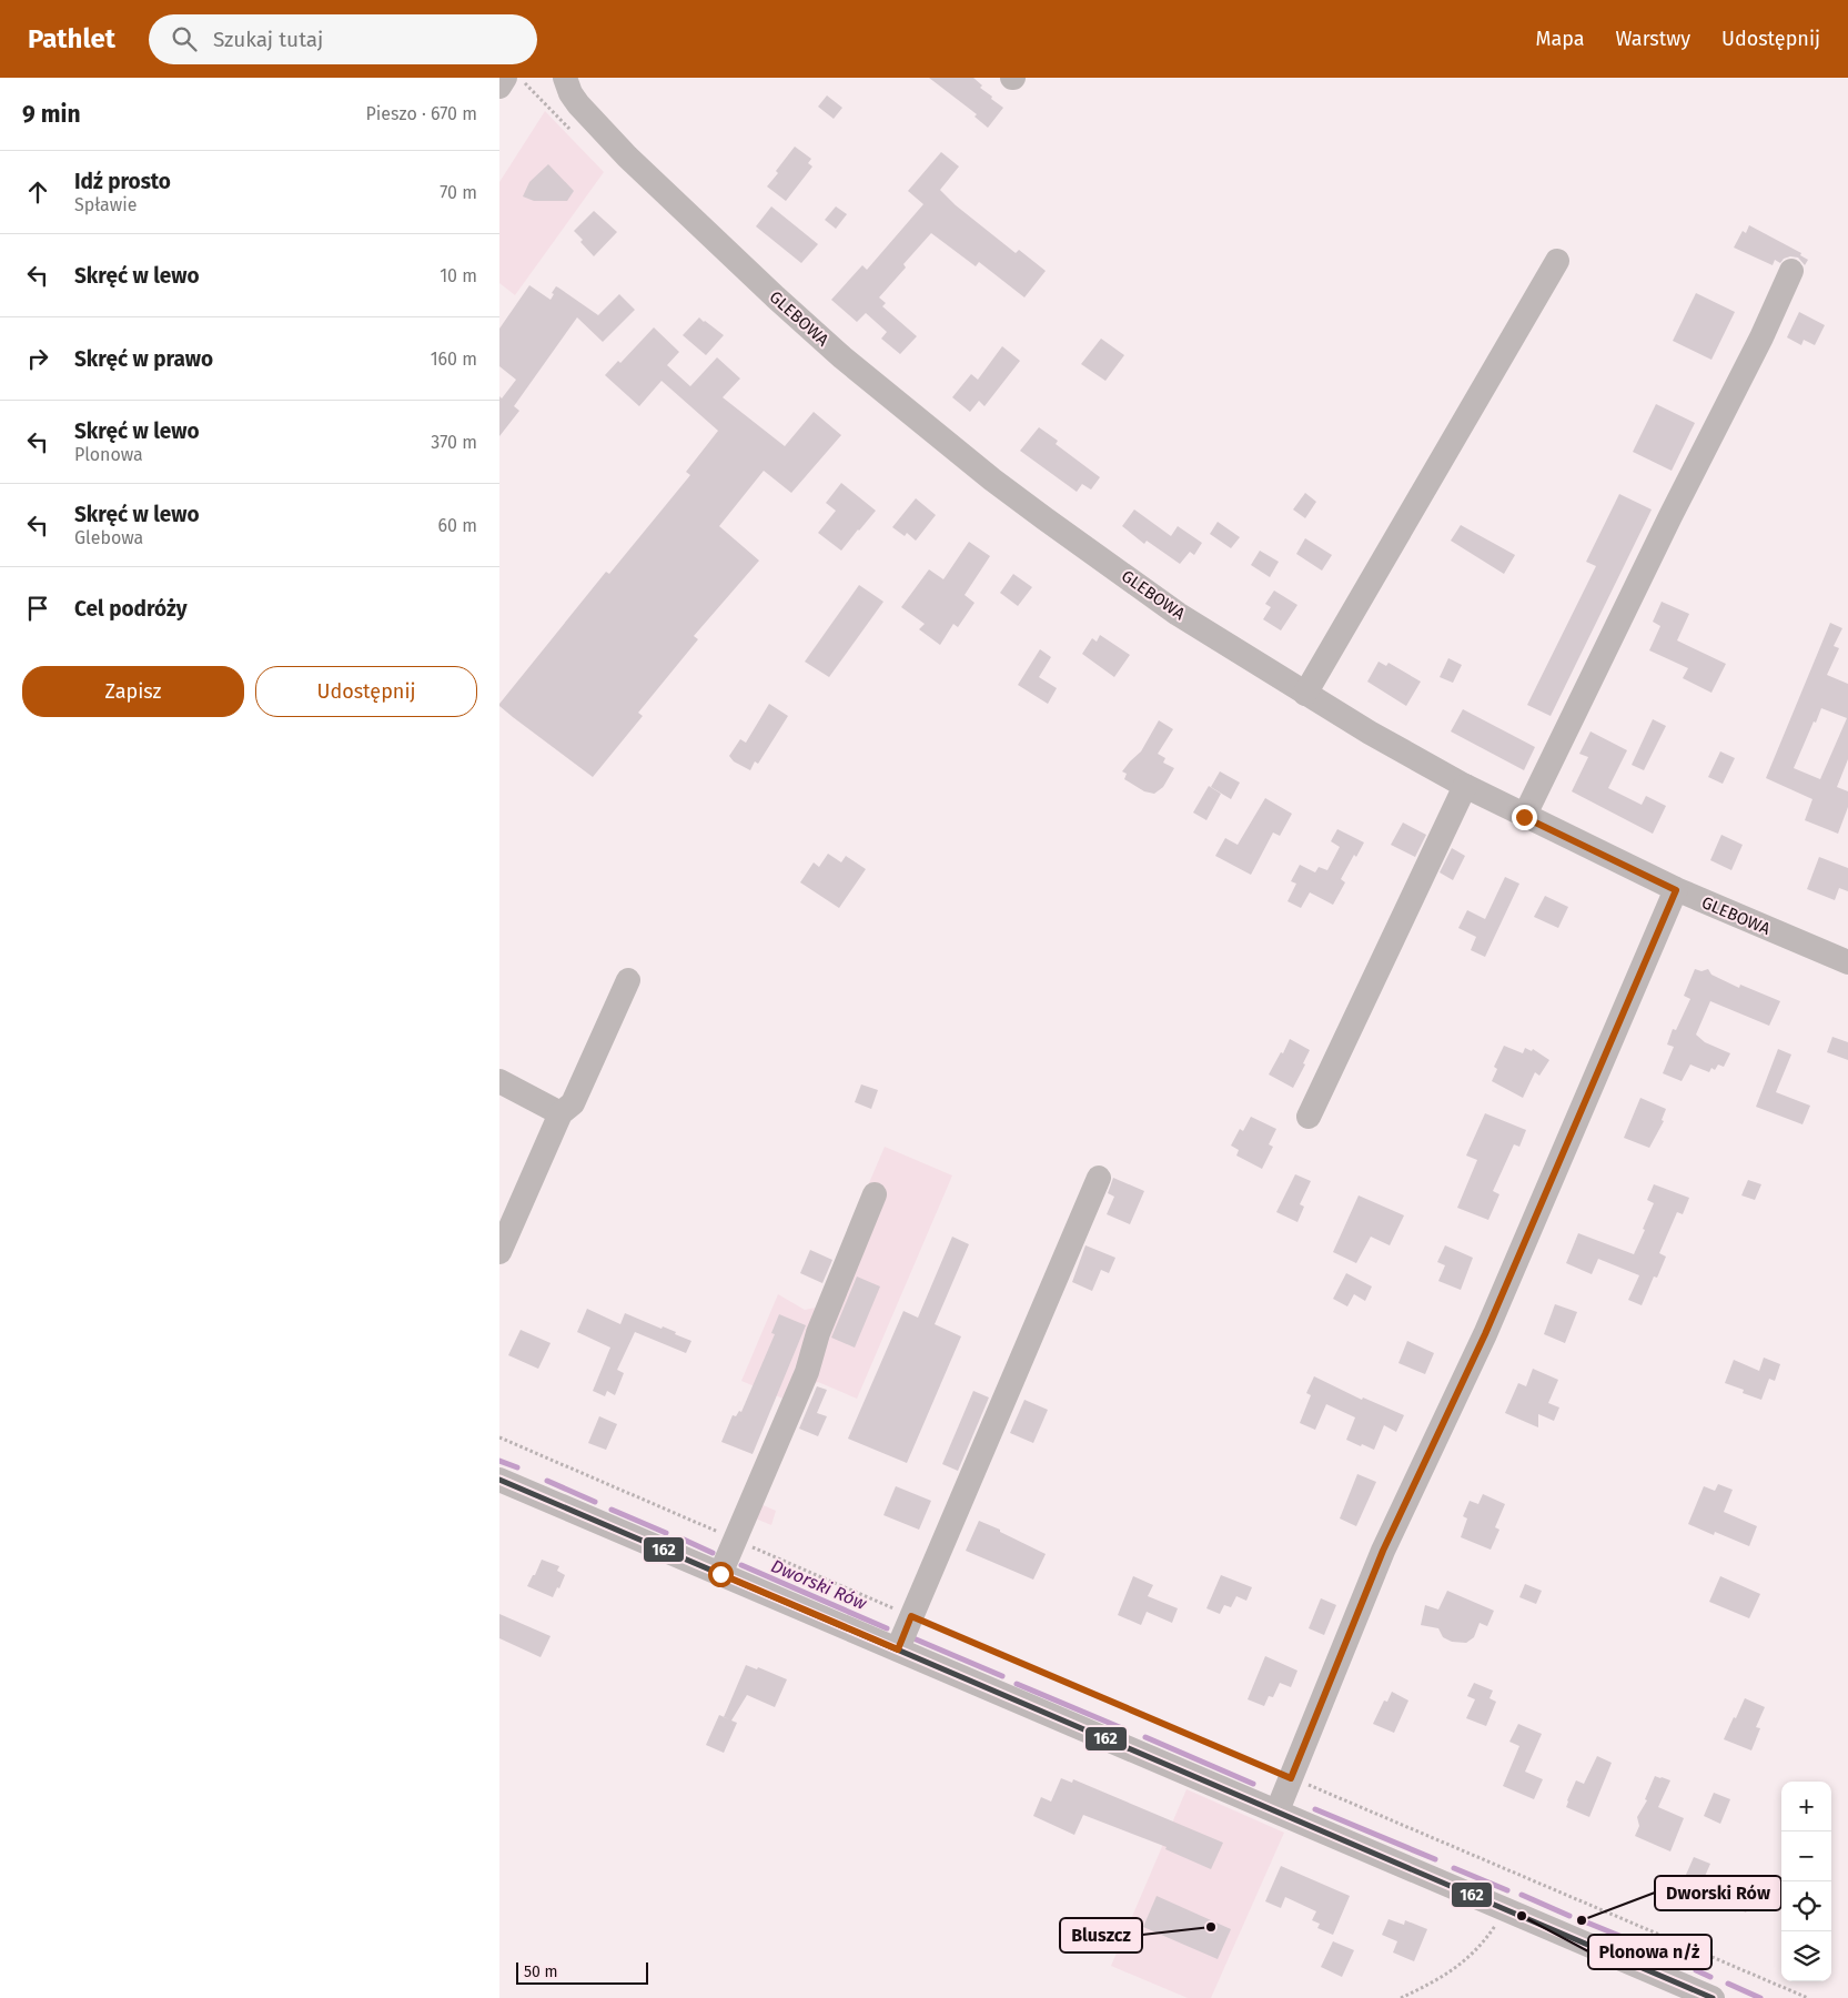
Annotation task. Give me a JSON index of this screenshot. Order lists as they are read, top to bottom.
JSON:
{
  "streets": {
    "street": ["GLEBOWA"]
  },
  "water": ["Dworski Rów"],
  "places": ["Plonowa n/ż", "Dworski Rów", "Bluszcz"],
  "lines": ["transit line 162"],
  "scale_bar": "50 m",
  "page": {
    "header": "Pathlet",
    "search": "Szukaj tutaj",
    "nav": ["Mapa", "Warstwy", "Udostępnij"],
    "heading": ["9 min", "Pieszo · 670 m"],
    "list": [
      ["Idź prosto", "Spławie", "70 m"],
      ["Skręć w lewo", "10 m"],
      ["Skręć w prawo", "160 m"],
      ["Skręć w lewo", "Plonowa", "370 m"],
      ["Skręć w lewo", "Glebowa", "60 m"],
      "Cel podróży"
    ],
    "buttons": ["Zapisz", "Udostępnij"],
    "map_buttons": ["+", "−"],
    "scale": "50 m"
  }
}
